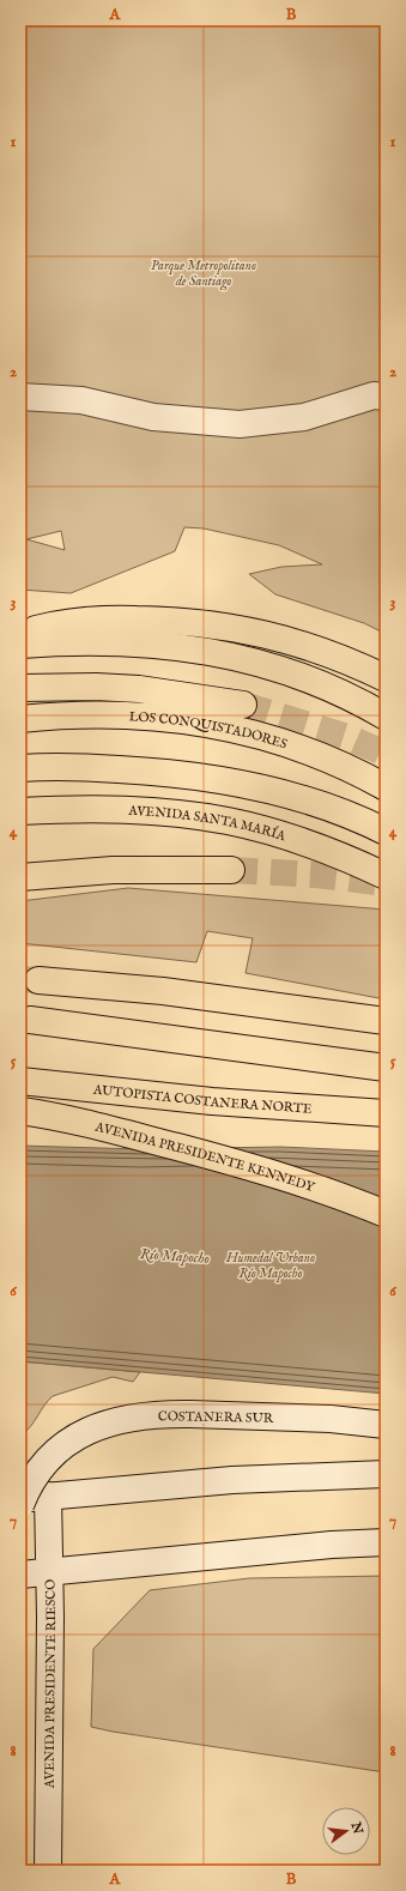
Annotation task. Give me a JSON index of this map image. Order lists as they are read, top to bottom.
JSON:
{
  "streets": {
    "main road": [
      "LOS CONQUISTADORES",
      "AVENIDA SANTA MARÍA",
      "AUTOPISTA COSTANERA NORTE",
      "AVENIDA PRESIDENTE KENNEDY",
      "COSTANERA SUR",
      "AVENIDA PRESIDENTE RIESCO"
    ]
  },
  "water": ["Río Mapocho"],
  "parks": ["Parque Metropolitano de Santiago", "Humedal Urbano Río Mapocho"],
  "north": "right",
  "grid": {
    "columns": ["A", "B"],
    "rows": [
      "1",
      "2",
      "3",
      "4",
      "5",
      "6",
      "7",
      "8"
    ]
  }
}
